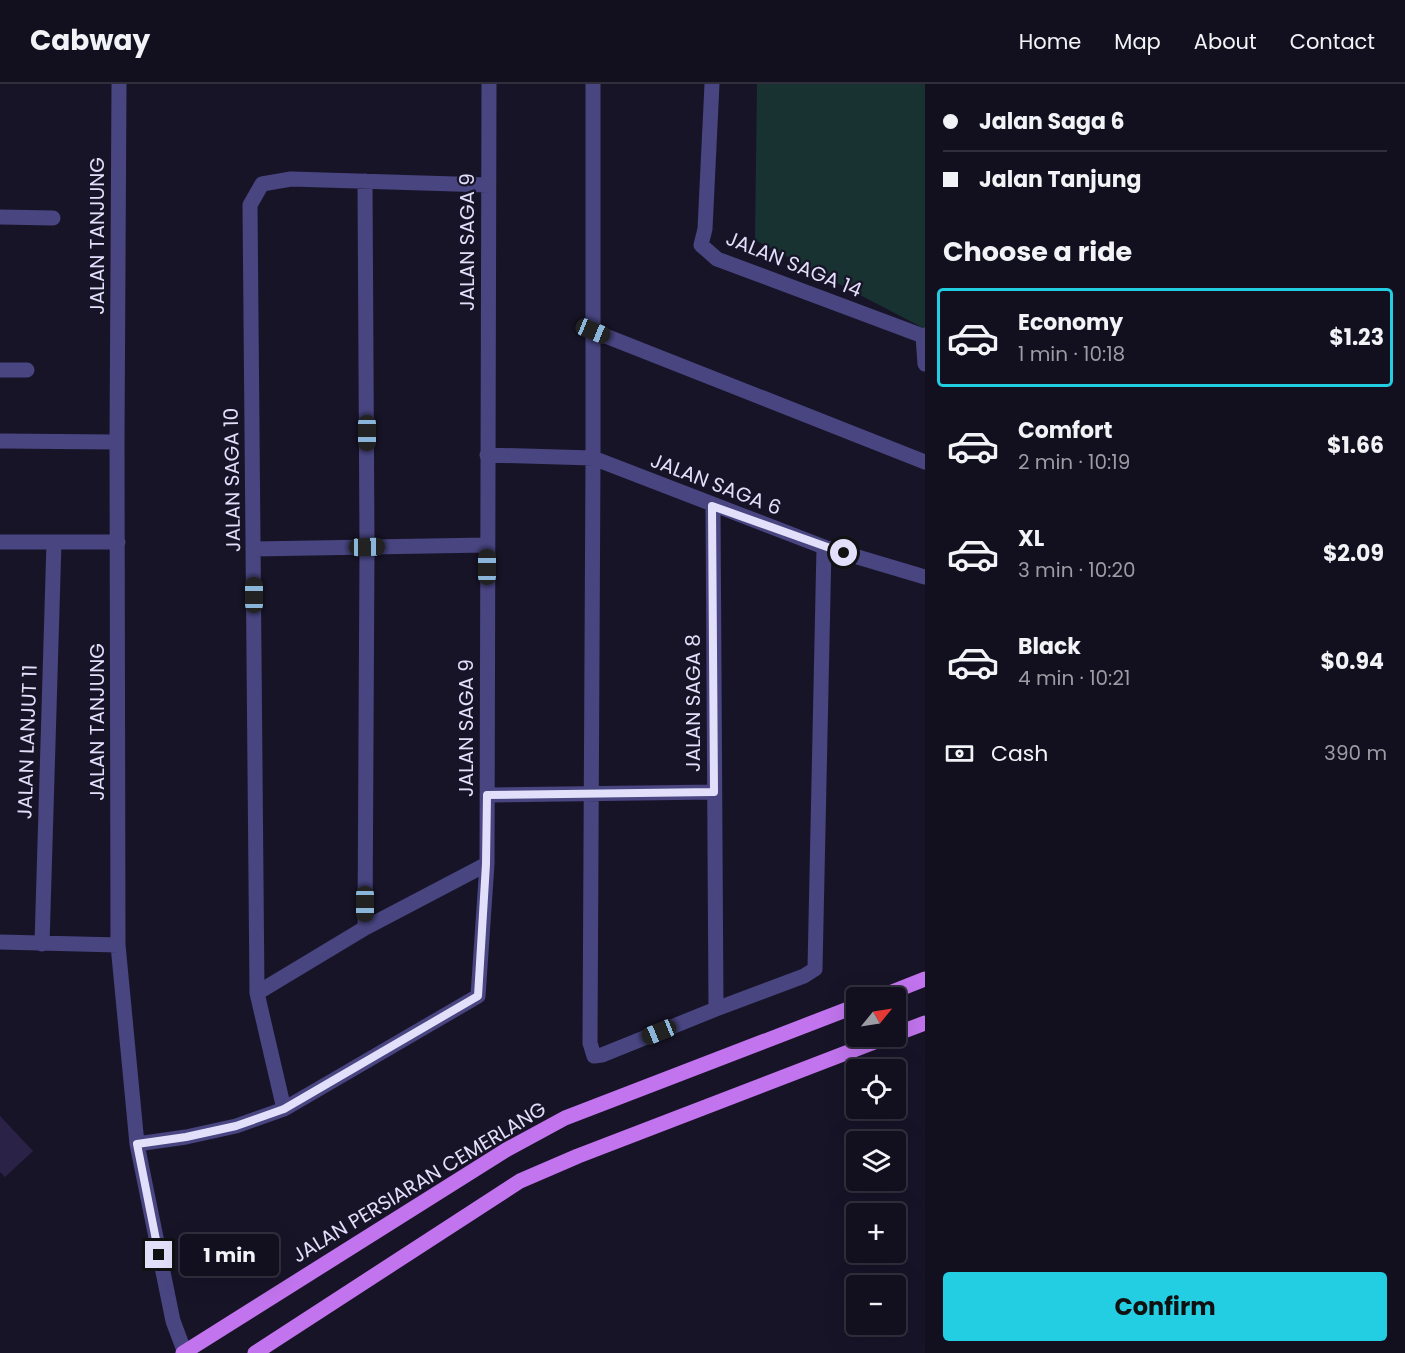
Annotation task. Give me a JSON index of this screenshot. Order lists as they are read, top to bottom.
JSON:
{
  "streets": {
    "main road": ["JALAN PERSIARAN CEMERLANG"],
    "street": [
      "JALAN TANJUNG",
      "JALAN SAGA 9",
      "JALAN SAGA 14",
      "JALAN SAGA 10",
      "JALAN SAGA 6",
      "JALAN SAGA 8",
      "JALAN LANJUT 11"
    ]
  },
  "crossings": [
    ["JALAN TANJUNG", "JALAN SAGA 9"],
    ["JALAN TANJUNG", "JALAN PERSIARAN CEMERLANG"],
    ["JALAN SAGA 9", "JALAN SAGA 10"],
    ["JALAN SAGA 9", "JALAN SAGA 6"],
    ["JALAN SAGA 6", "JALAN SAGA 8"]
  ],
  "north": "top right",
  "page": {
    "header": "Cabway",
    "nav": [
      "Home",
      "Map",
      "About",
      "Contact"
    ],
    "banner": ["Jalan Saga 6", "Jalan Tanjung"],
    "heading": "Choose a ride",
    "list": [
      {
        "name": "Economy",
        "note": "1 min · 10:18",
        "value": "$1.23"
      },
      {
        "name": "Comfort",
        "note": "2 min · 10:19",
        "value": "$1.66"
      },
      {
        "name": "XL",
        "note": "3 min · 10:20",
        "value": "$2.09"
      },
      {
        "name": "Black",
        "note": "4 min · 10:21",
        "value": "$0.94"
      }
    ],
    "pay": ["Cash", "390 m"],
    "map_buttons": ["+", "−"],
    "bubble": "1 min",
    "buttons": "Confirm"
  }
}
